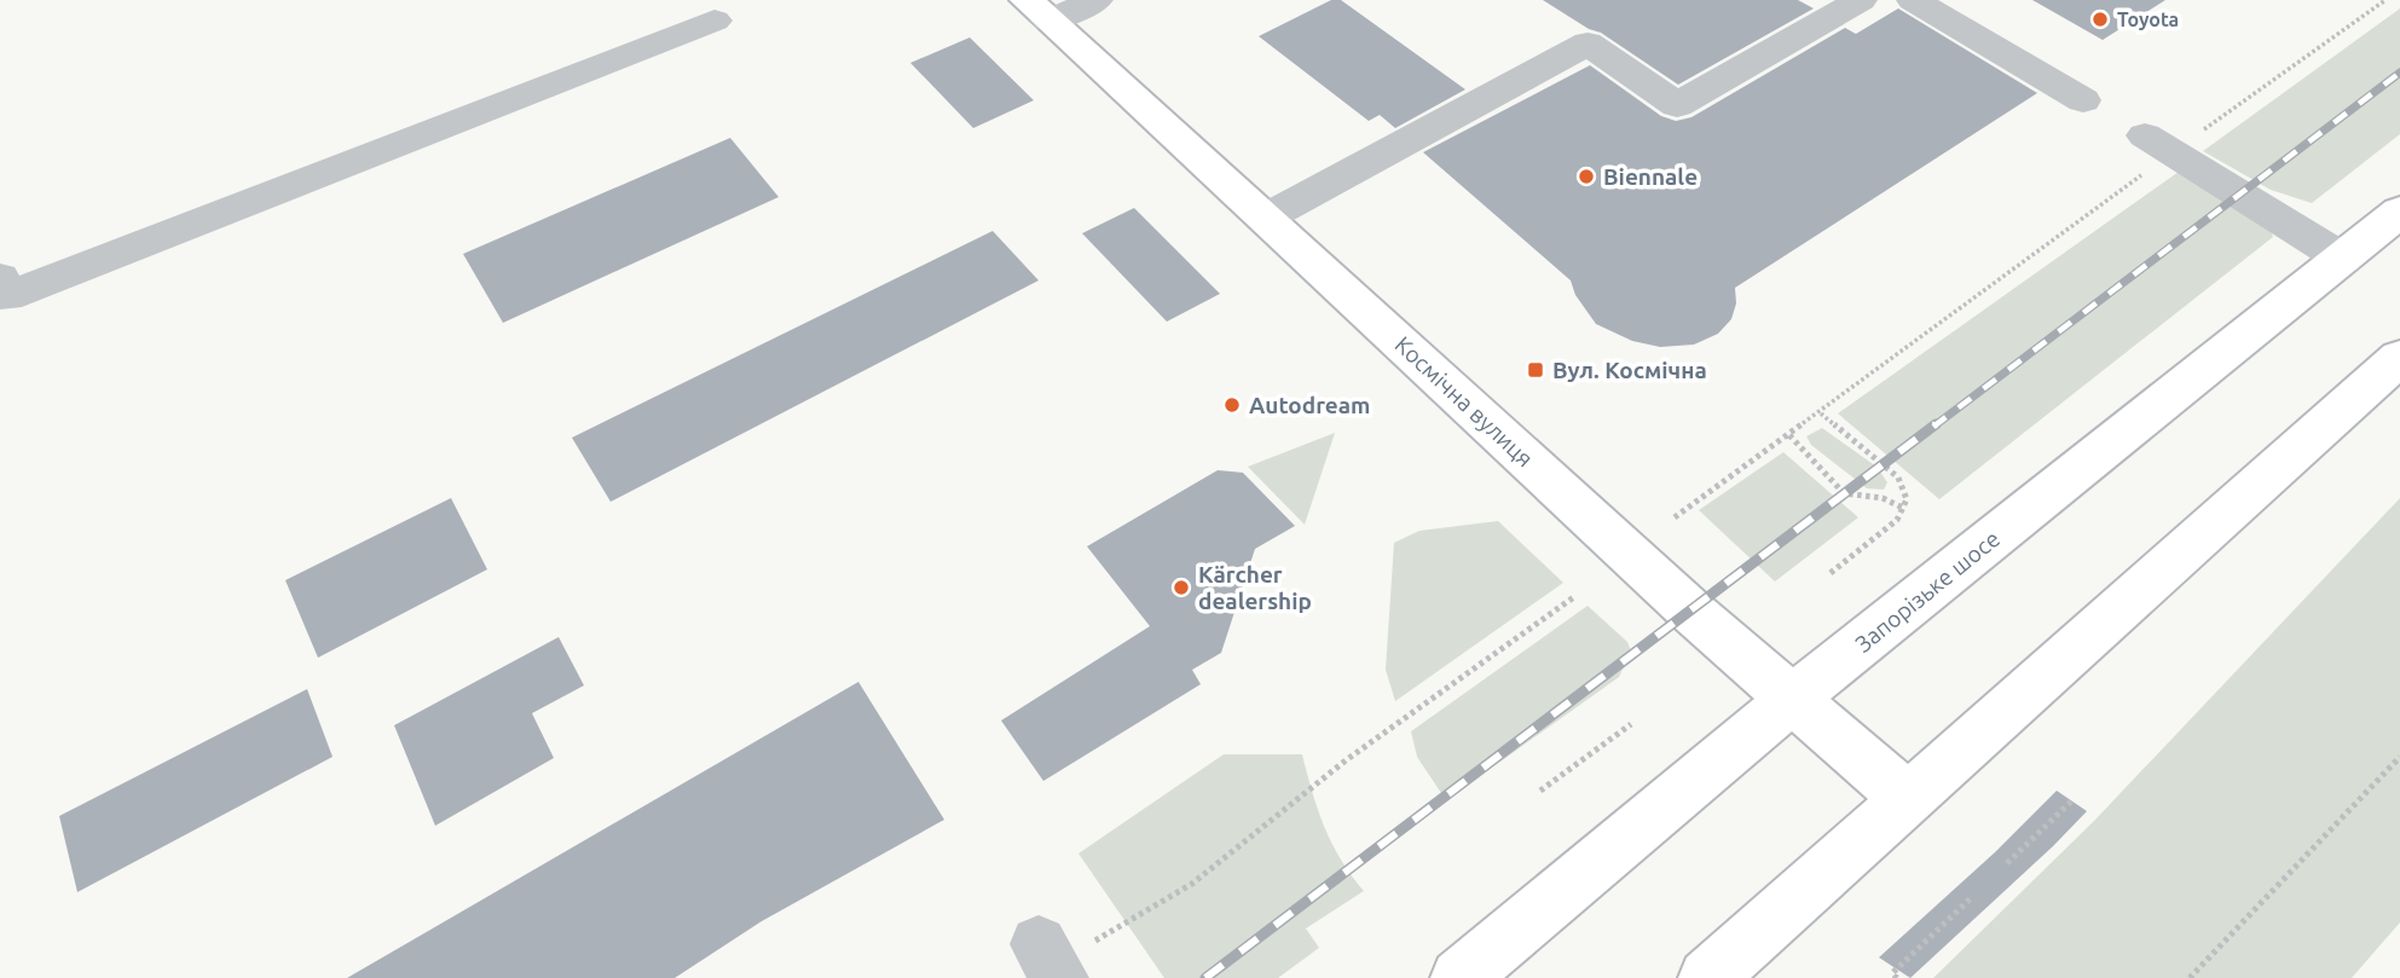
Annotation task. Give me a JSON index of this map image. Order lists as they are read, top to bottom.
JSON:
{
  "streets": {
    "main road": ["Космічна вулиця", "Запорізьке шосе"]
  },
  "crossings": [
    ["Космічна вулиця", "Запорізьке шосе"]
  ],
  "places": {
    "other": [
      "Toyota",
      "Biennale",
      "Autodream",
      "Kärcher dealership"
    ],
    "transit": ["Вул. Космічна"]
  }
}
